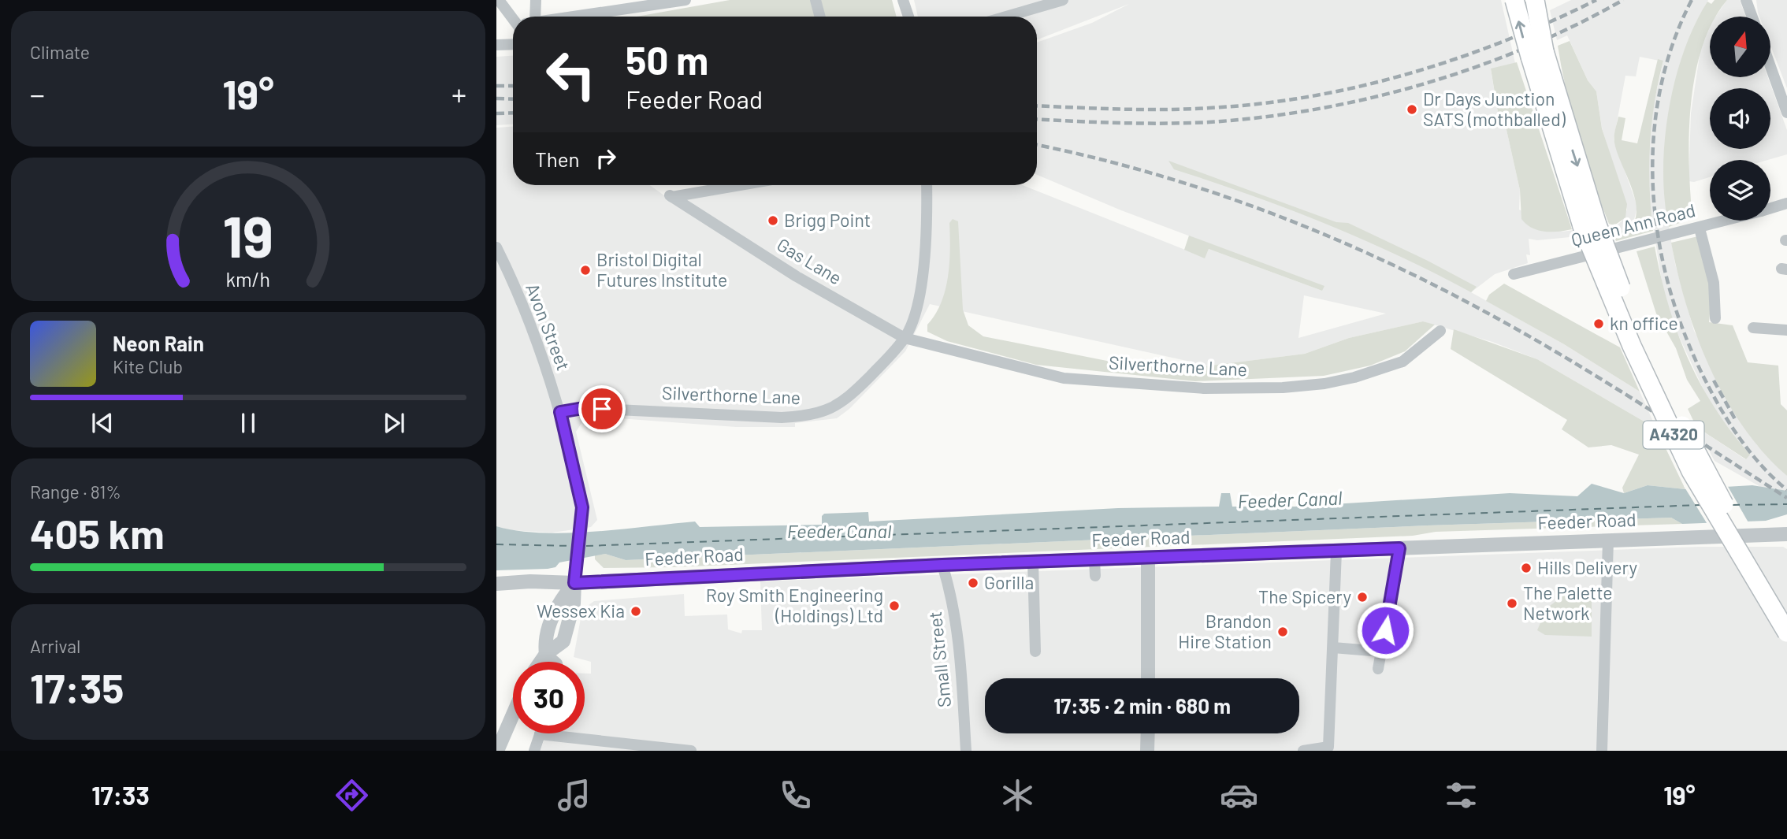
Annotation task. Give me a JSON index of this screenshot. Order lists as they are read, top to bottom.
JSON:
{
  "streets": {
    "main road": ["A4320"],
    "street": [
      "Queen Ann Road",
      "Gas Lane",
      "Avon Street",
      "Silverthorne Lane",
      "Feeder Road",
      "Small Street"
    ]
  },
  "crossings": [
    ["Gas Lane", "Silverthorne Lane"],
    ["Avon Street", "Silverthorne Lane"],
    ["Avon Street", "Feeder Road"],
    ["Feeder Road", "Small Street"]
  ],
  "water": ["Feeder Canal"],
  "places": [
    "Dr Days Junction SATS (mothballed)",
    "Brigg Point",
    "Bristol Digital Futures Institute",
    "kn office",
    "Hills Delivery",
    "Gorilla",
    "The Spicery",
    "The Palette Network",
    "Roy Smith Engineering (Holdings) Ltd",
    "Wessex Kia",
    "Brandon Hire Station"
  ],
  "north": "top",
  "page": {
    "tile": [
      "Climate",
      ["Range · 81%", "405 km"],
      ["Arrival", "17:35"]
    ],
    "turn": ["50 m", "Feeder Road"],
    "heat": ["−", "19°", "+"],
    "then": "Then",
    "song": ["Neon Rain", "Kite Club"],
    "limit": "30",
    "trip": "17:35 · 2 min · 680 m",
    "tabs": ["17:33", "19°"],
    "gauge": ["19", "km/h"]
  }
}
